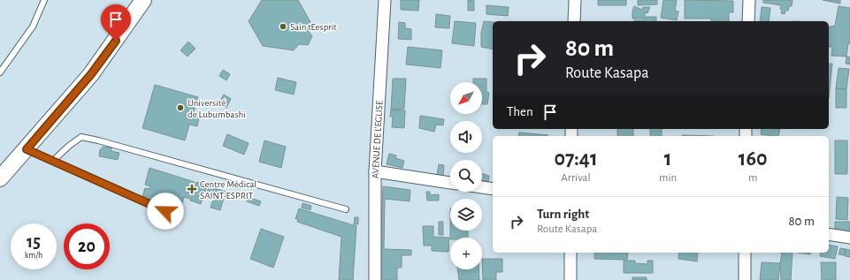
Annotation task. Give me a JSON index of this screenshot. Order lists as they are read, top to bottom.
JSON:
{
  "streets": {
    "street": ["AVENUE DE L'EGLISE"]
  },
  "places": {
    "other": ["Sain tEesprit", "Université de Lubumbashi"],
    "health": ["Centre Médical SAINT-ESPRIT"]
  },
  "north": "bottom left",
  "page": {
    "turn": ["80 m", "Route Kasapa"],
    "map_buttons": "+",
    "then": "Then",
    "eta": [
      "07:41",
      "Arrival",
      "1",
      "min",
      "160",
      "m"
    ],
    "list": [
      {
        "name": "Turn right",
        "note": "Route Kasapa",
        "value": "80 m"
      }
    ],
    "speed": "15 km/h",
    "limit": "20"
  }
}
